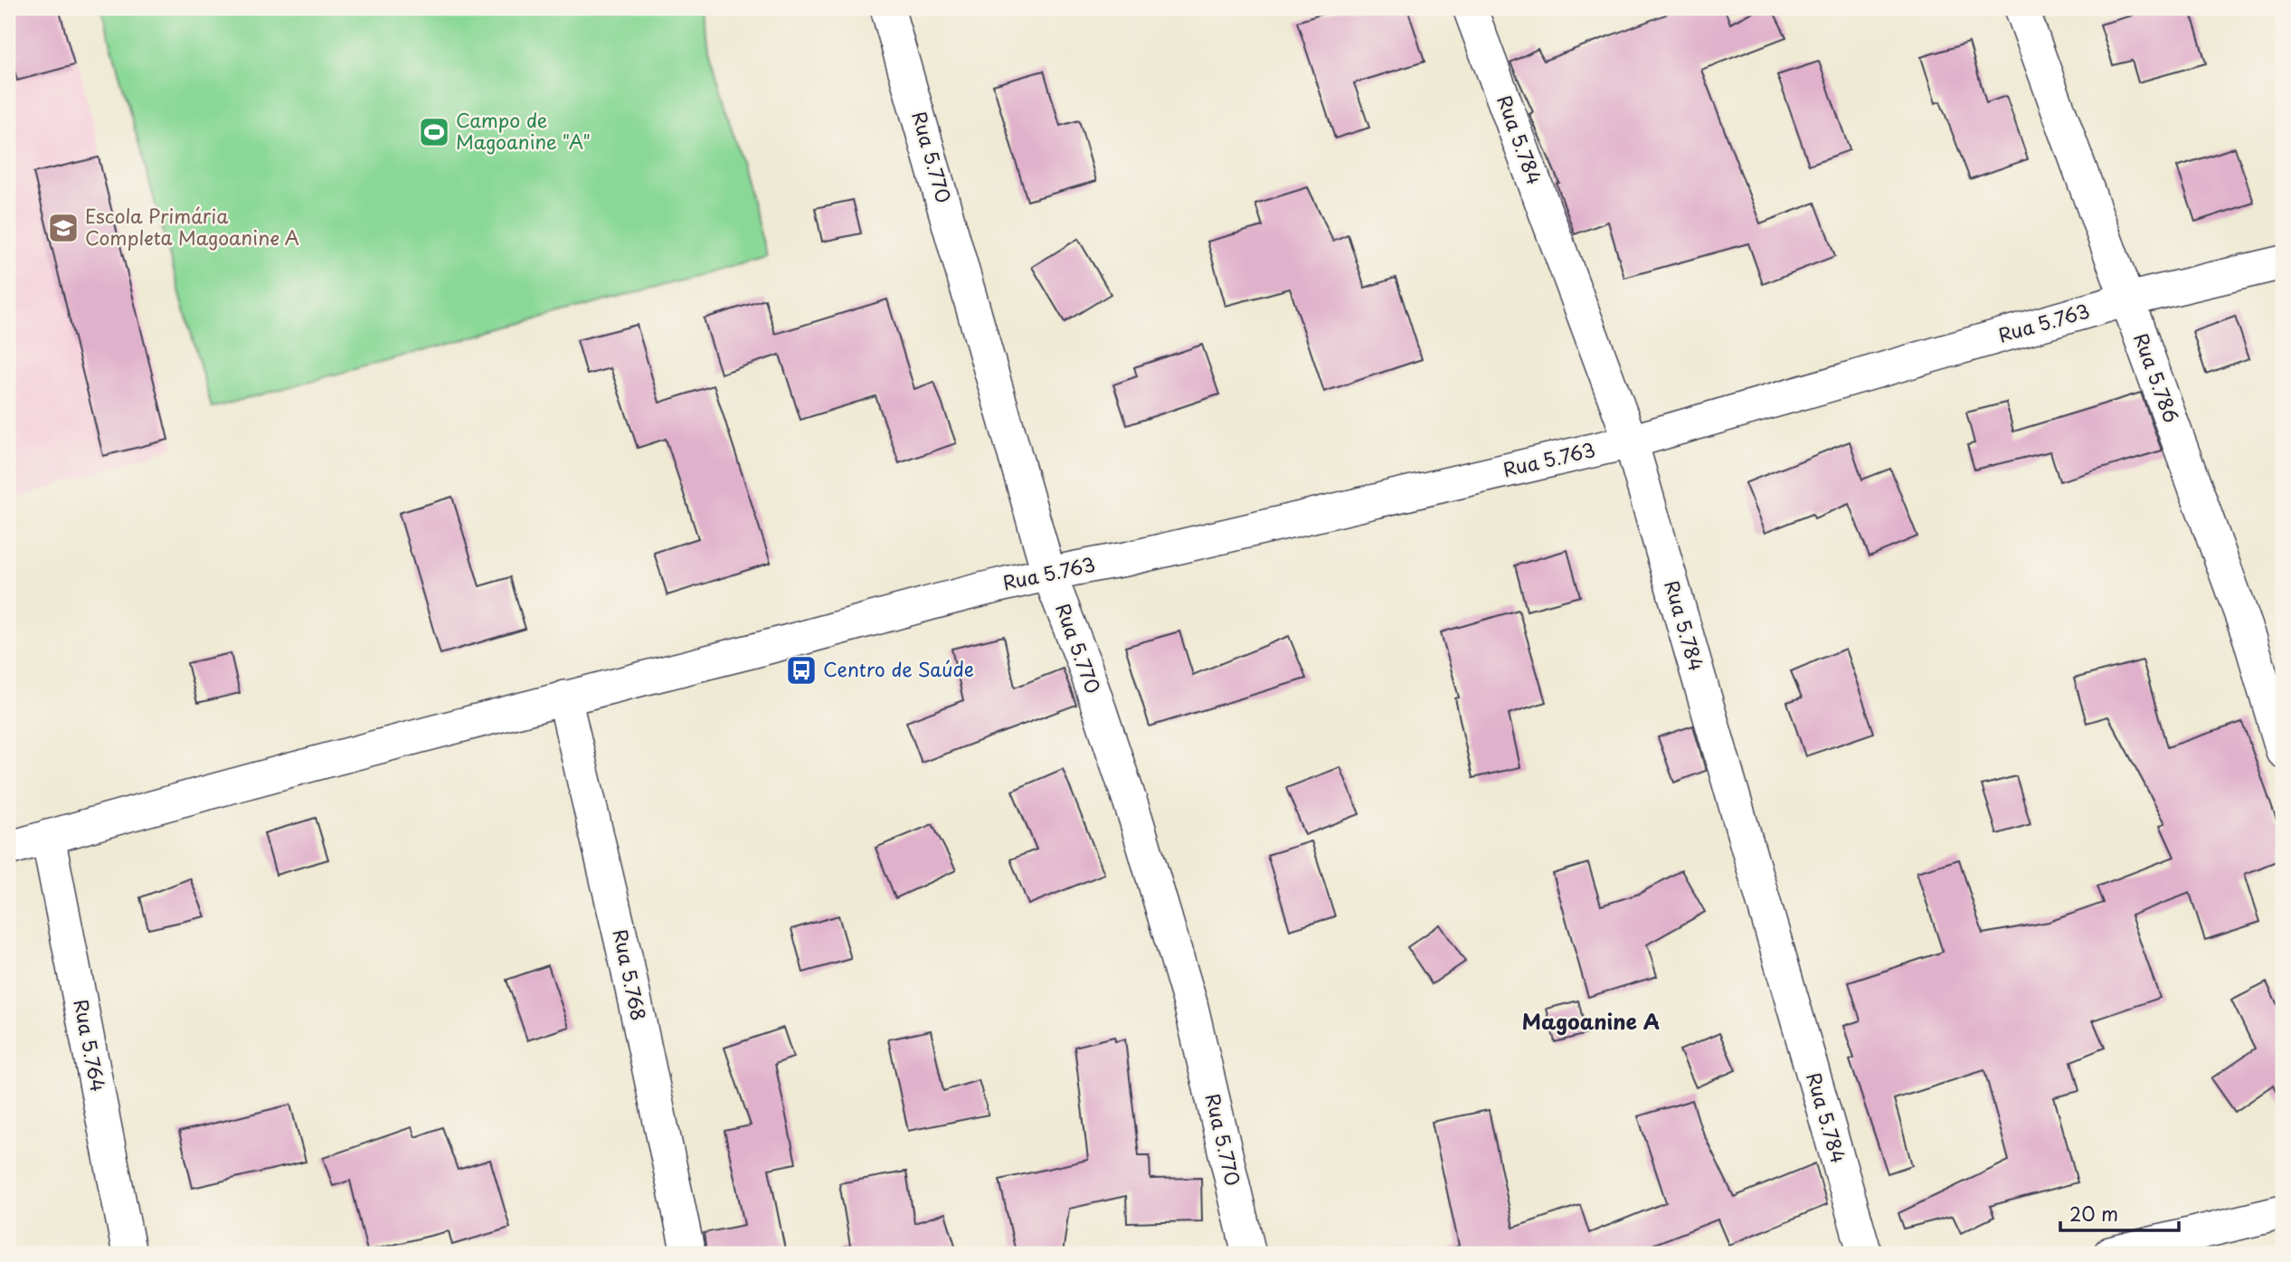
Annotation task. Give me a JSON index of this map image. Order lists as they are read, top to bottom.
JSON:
{
  "streets": {
    "street": [
      "Rua 5.784",
      "Rua 5.770",
      "Rua 5.763",
      "Rua 5.786",
      "Rua 5.768",
      "Rua 5.764"
    ]
  },
  "crossings": [
    ["Rua 5.784", "Rua 5.763"],
    ["Rua 5.770", "Rua 5.763"],
    ["Rua 5.763", "Rua 5.786"],
    ["Rua 5.763", "Rua 5.768"],
    ["Rua 5.763", "Rua 5.764"]
  ],
  "districts": ["Magoanine A"],
  "places": {
    "sports": ["Campo de Magoanine \"A\""],
    "school or university": ["Escola Primária Completa Magoanine A"],
    "bus stop": ["Centro de Saúde"]
  },
  "scale_bar": "20 m"
}
